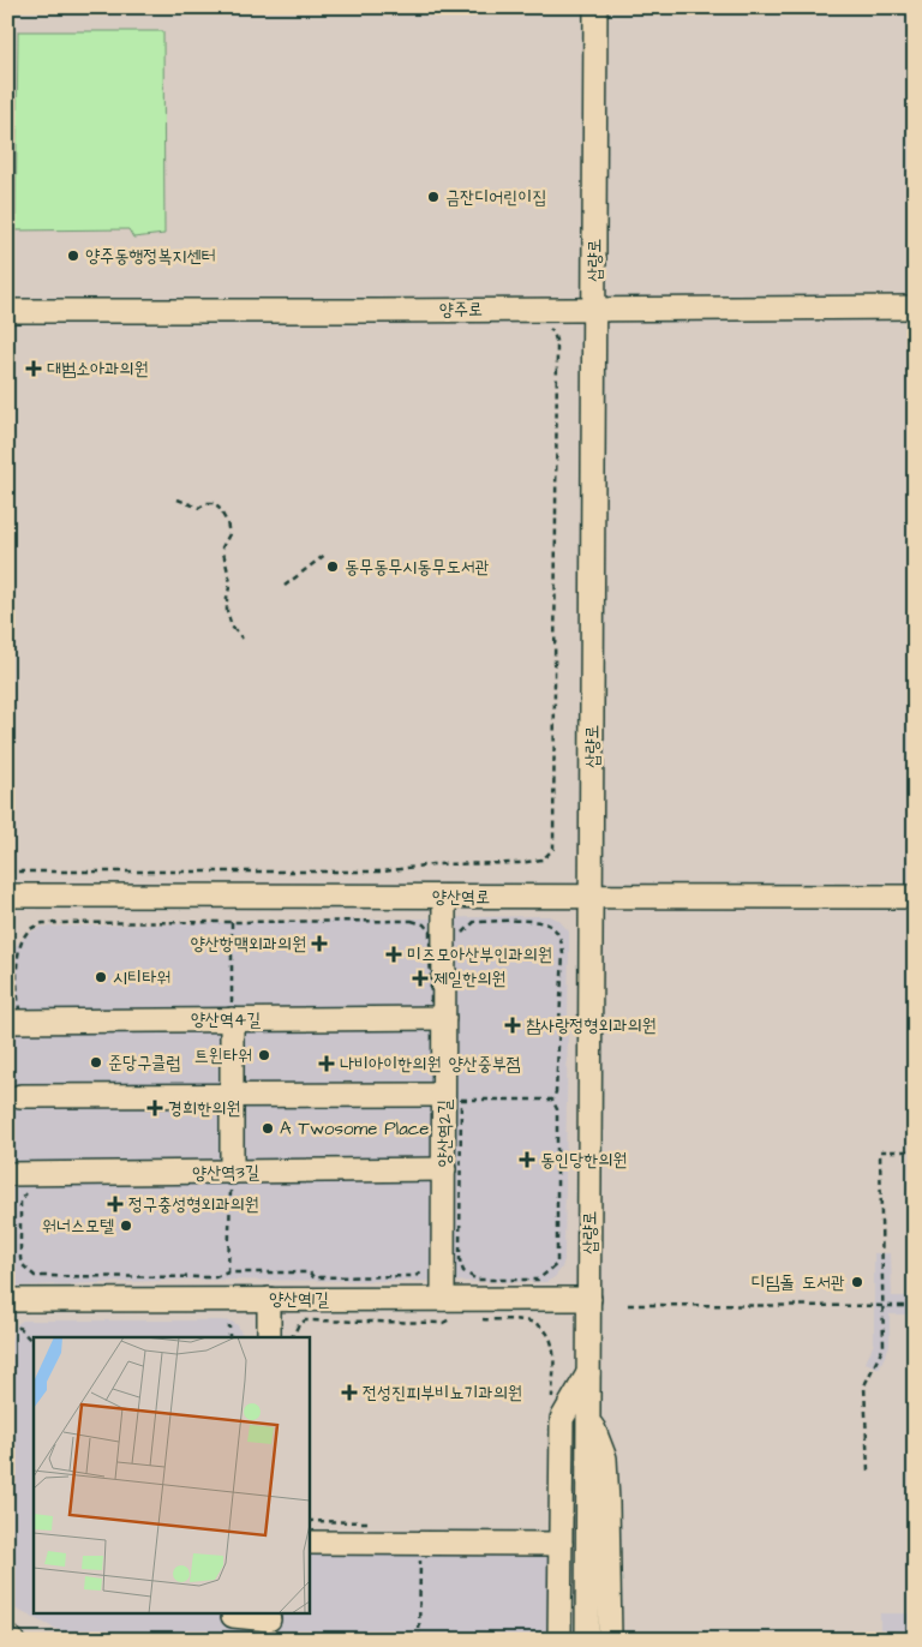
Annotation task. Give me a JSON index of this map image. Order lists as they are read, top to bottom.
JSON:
{
  "streets": {
    "street": [
      "삽량로",
      "양주로",
      "양산역로",
      "양산역4길",
      "양산역2길",
      "양산역3길",
      "양산역1길"
    ]
  },
  "crossings": [
    ["삽량로", "양주로"],
    ["삽량로", "양산역로"],
    ["삽량로", "양산역1길"],
    ["양산역로", "양산역2길"],
    ["양산역4길", "양산역2길"],
    ["양산역2길", "양산역3길"],
    ["양산역2길", "양산역1길"]
  ],
  "places": {
    "other": [
      "금잔디어린이집",
      "양주동행정복지센터",
      "동무동무시동무도서관",
      "시티타워",
      "트윈타워",
      "준당구클럽",
      "A Twosome Place",
      "워너스모텔",
      "디딤돌 도서관"
    ],
    "health": [
      "대범소아과의원",
      "양산항맥외과의원",
      "미즈모아산부인과의원",
      "제일한의원",
      "참사랑정형외과의원",
      "나비아이한의원 양산중부점",
      "경희한의원",
      "동인당한의원",
      "정구충성형외과의원",
      "전성진피부비뇨기과의원"
    ]
  }
}
